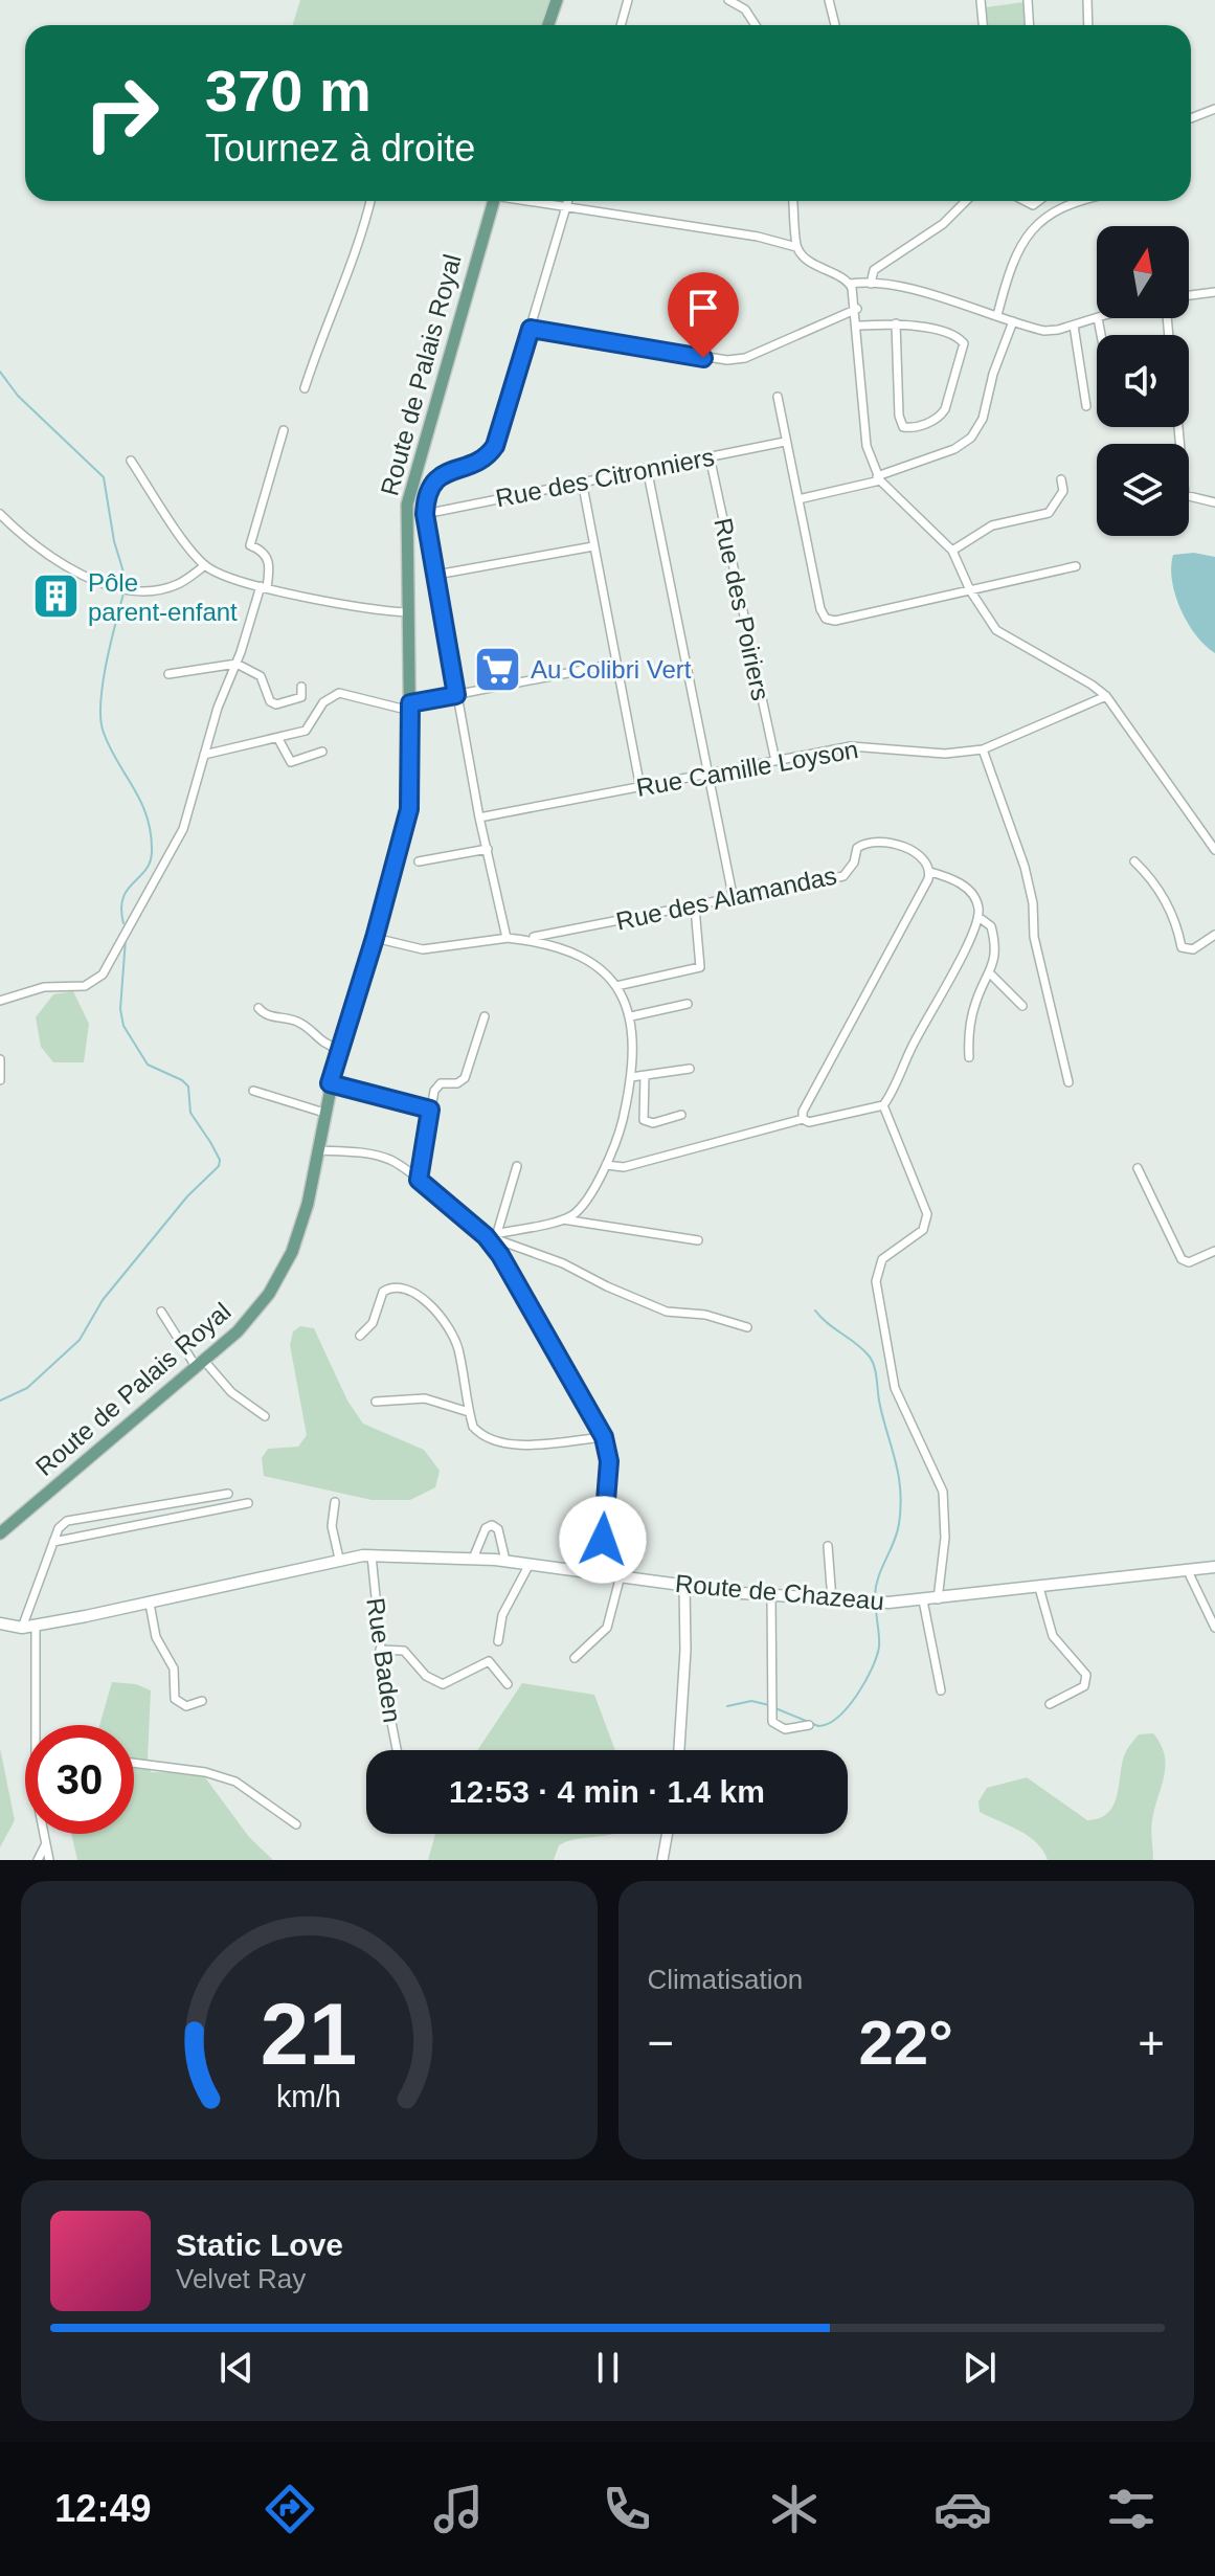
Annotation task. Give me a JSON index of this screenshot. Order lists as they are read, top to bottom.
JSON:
{
  "streets": {
    "main road": ["Route de Palais Royal", "Route de Chazeau"],
    "street": [
      "Rue des Citronniers",
      "Rue des Poiriers",
      "Rue Camille Loyson",
      "Rue des Alamandas",
      "Rue Baden"
    ]
  },
  "crossings": [
    ["Route de Palais Royal", "Rue des Alamandas"],
    ["Rue des Citronniers", "Rue des Poiriers"],
    ["Rue des Poiriers", "Rue Camille Loyson"],
    ["Route de Chazeau", "Rue Baden"]
  ],
  "places": {
    "building": ["Pôle parent-enfant"],
    "supermarket": ["Au Colibri Vert"]
  },
  "north": "top",
  "page": {
    "turn": ["370 m", "Tournez à droite"],
    "limit": "30",
    "trip": "12:53 · 4 min · 1.4 km",
    "tile": "Climatisation",
    "heat": ["−", "22°", "+"],
    "song": ["Static Love", "Velvet Ray"],
    "tabs": "12:49",
    "gauge": ["21", "km/h"]
  }
}
